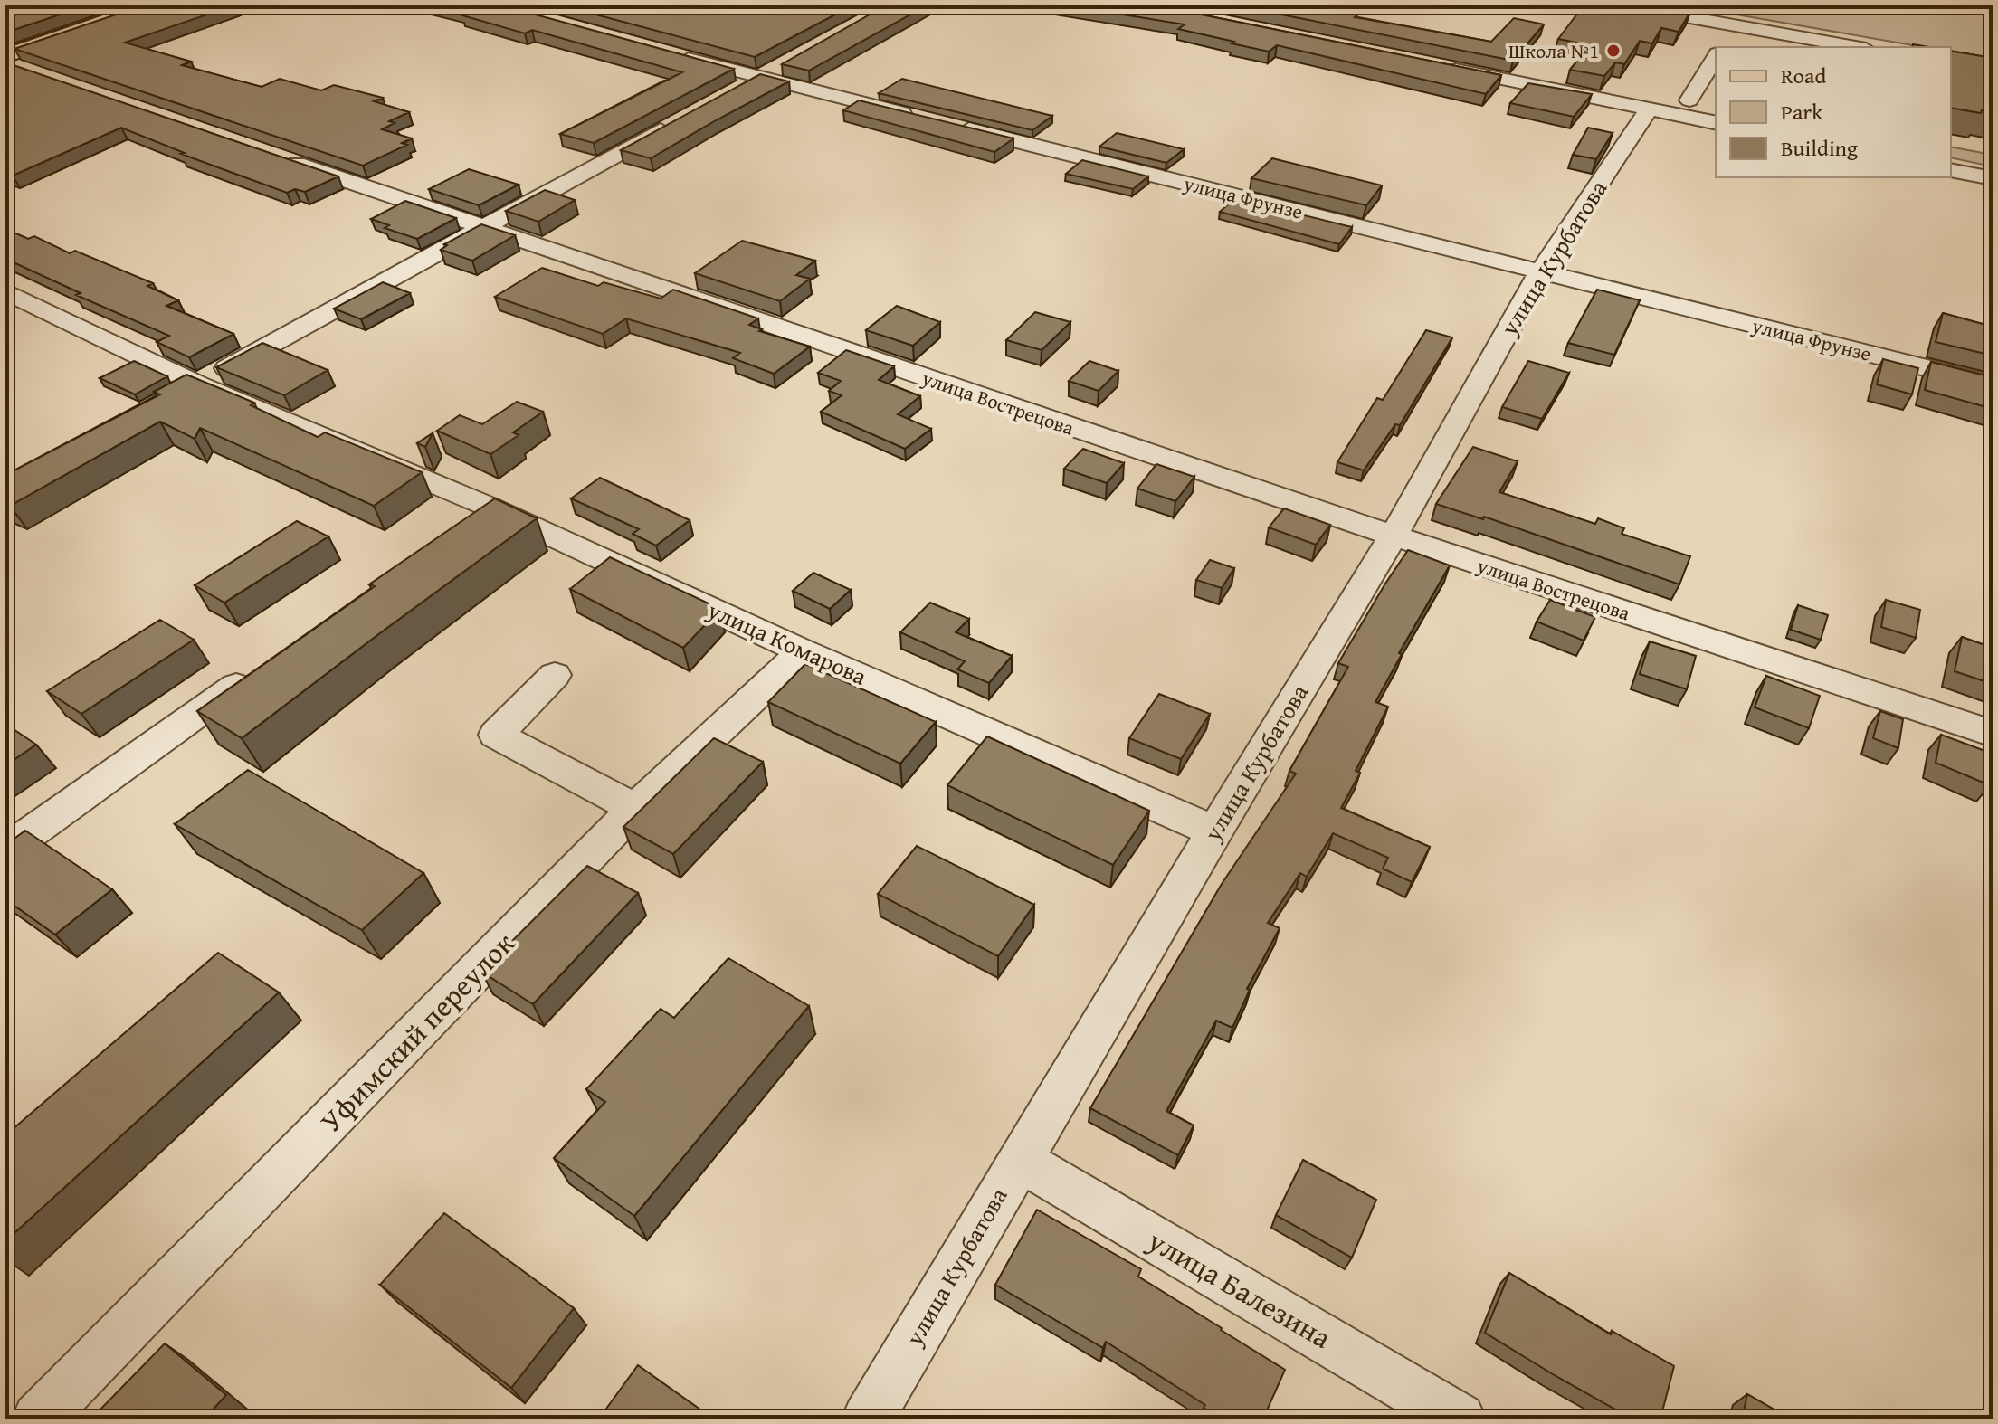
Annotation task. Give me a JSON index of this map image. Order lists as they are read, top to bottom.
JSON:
{
  "streets": {
    "street": [
      "улица Фрунзе",
      "улица Курбатова",
      "улица Вострецова",
      "улица Комарова",
      "Уфимский переулок",
      "улица Балезина"
    ]
  },
  "crossings": [
    ["улица Фрунзе", "улица Курбатова"],
    ["улица Курбатова", "улица Вострецова"],
    ["улица Курбатова", "улица Комарова"],
    ["улица Курбатова", "улица Балезина"],
    ["улица Комарова", "Уфимский переулок"]
  ],
  "places": ["Школа №1"],
  "legend": ["Road", "Park", "Building"]
}
